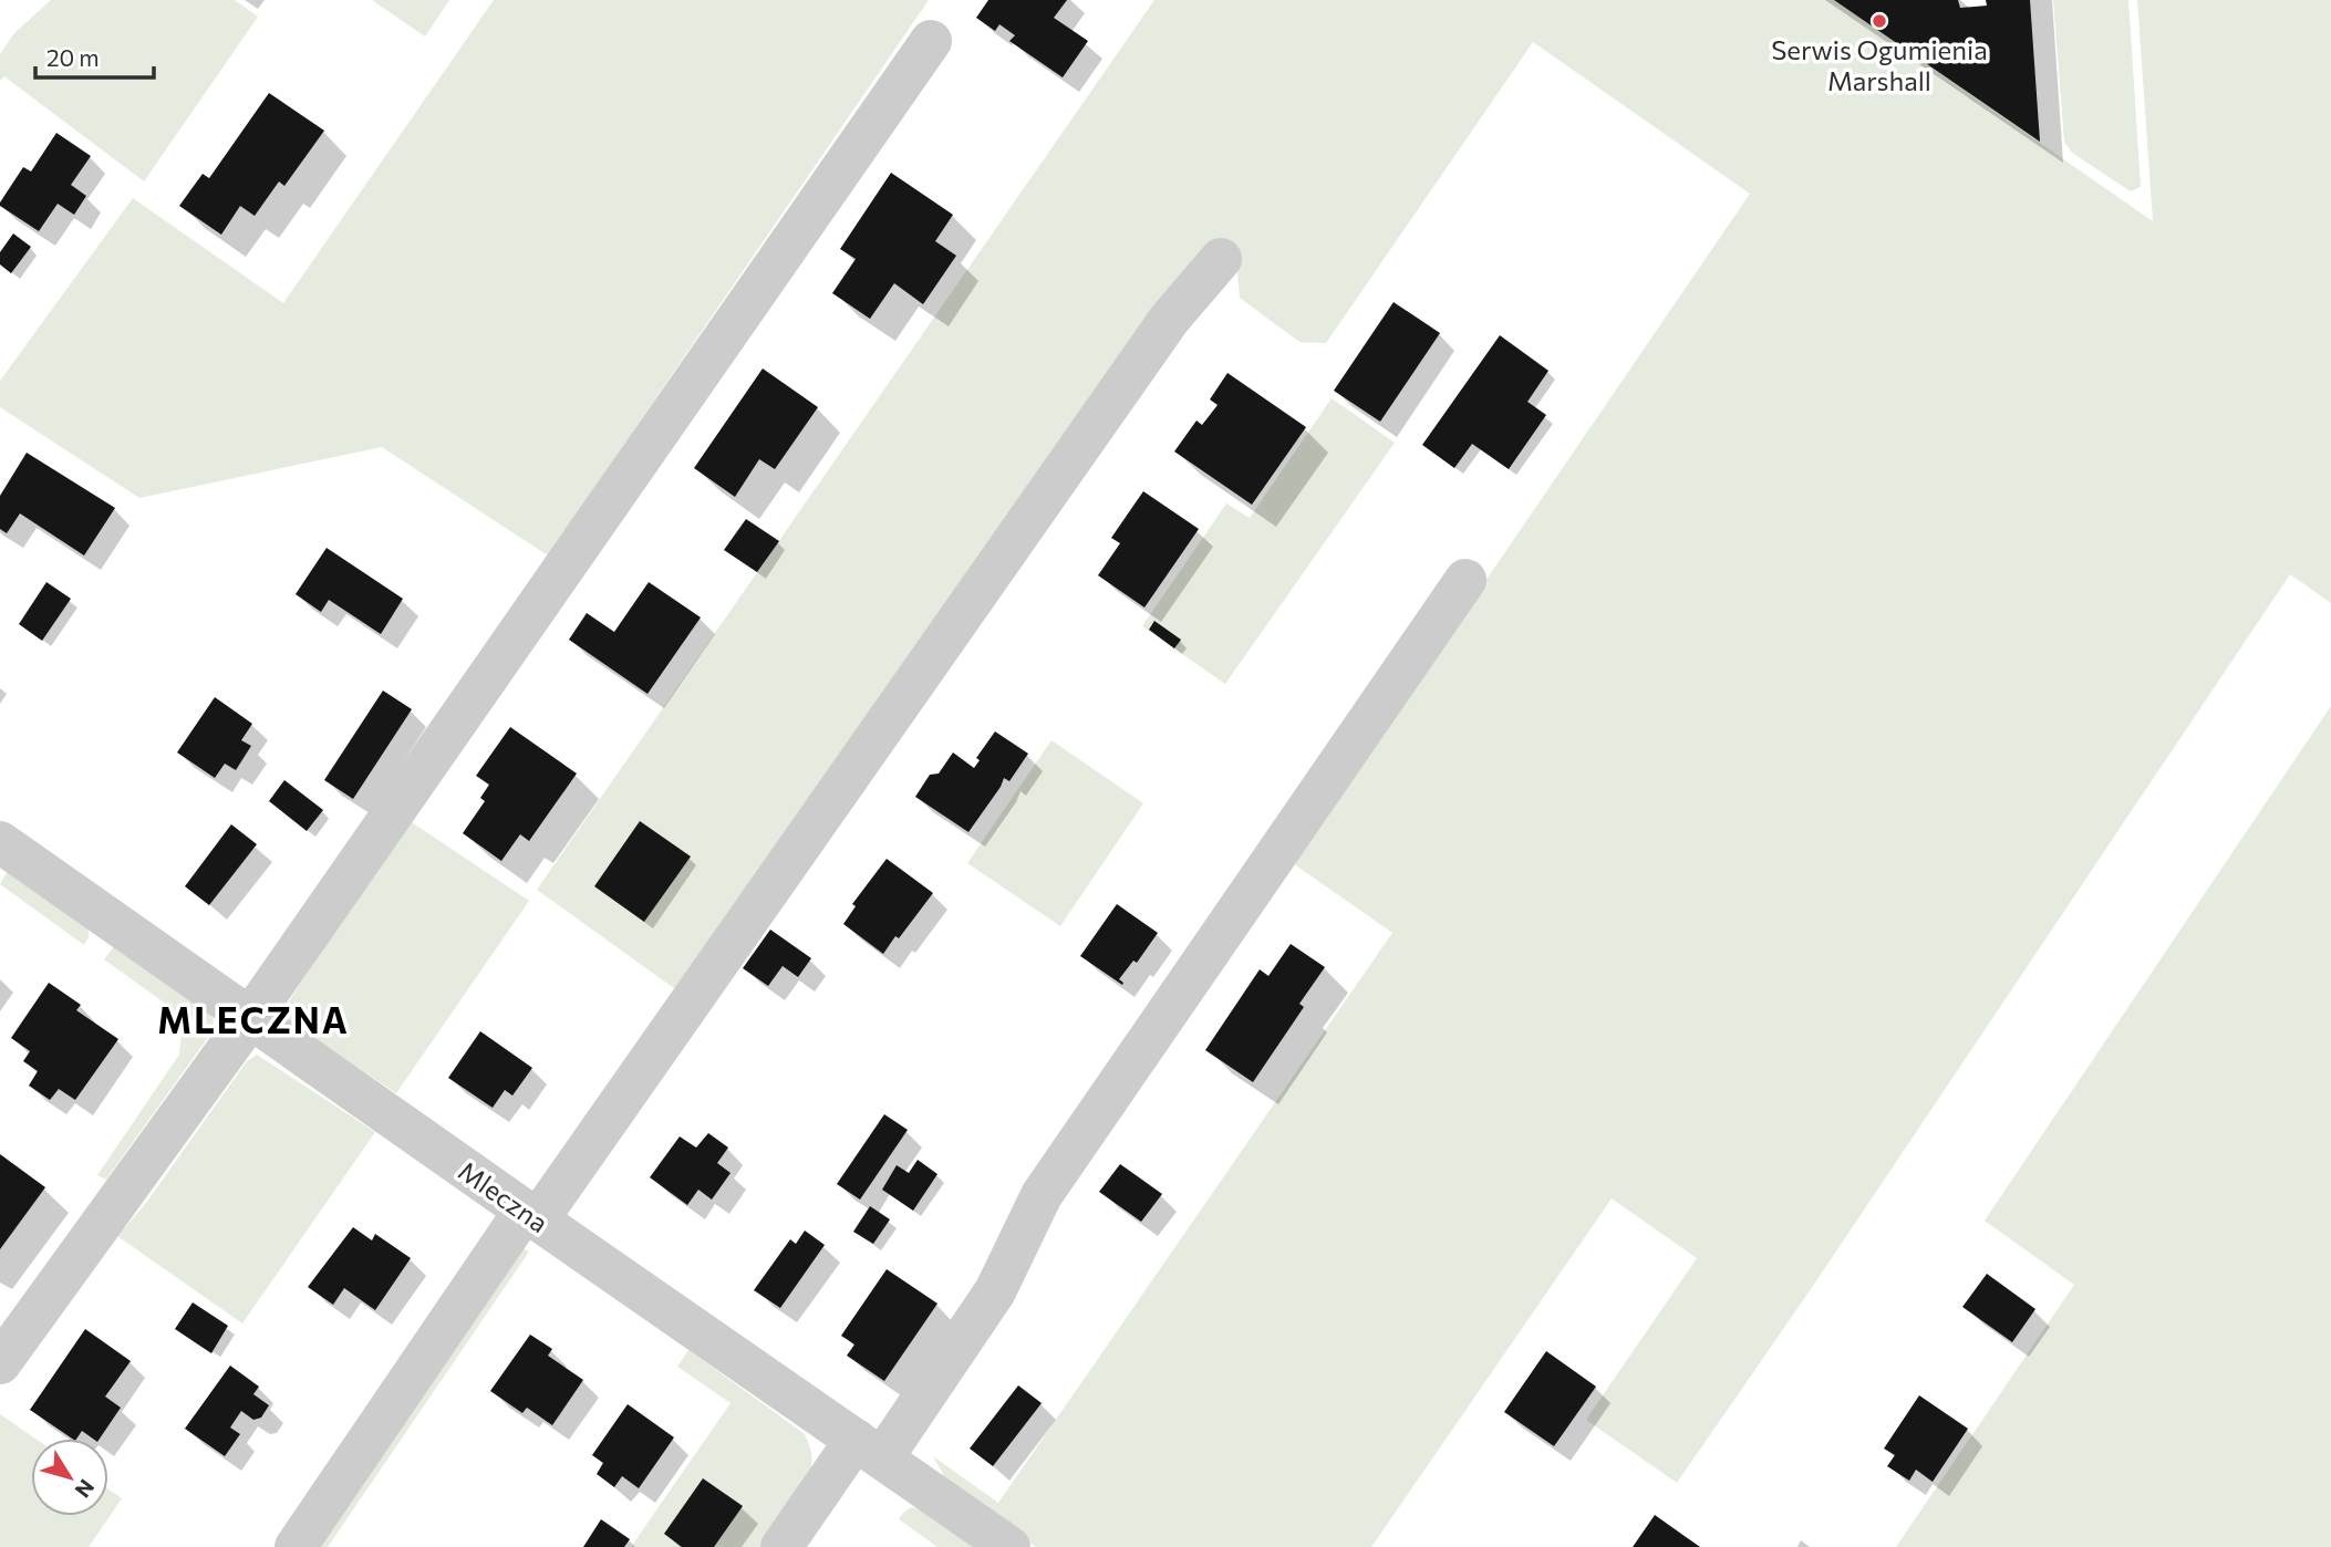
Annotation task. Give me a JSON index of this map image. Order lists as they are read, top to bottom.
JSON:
{
  "streets": {
    "street": ["Mleczna"]
  },
  "districts": ["MLECZNA"],
  "places": ["Serwis Ogumienia Marshall"],
  "scale_bar": "20 m",
  "north": "bottom right"
}
